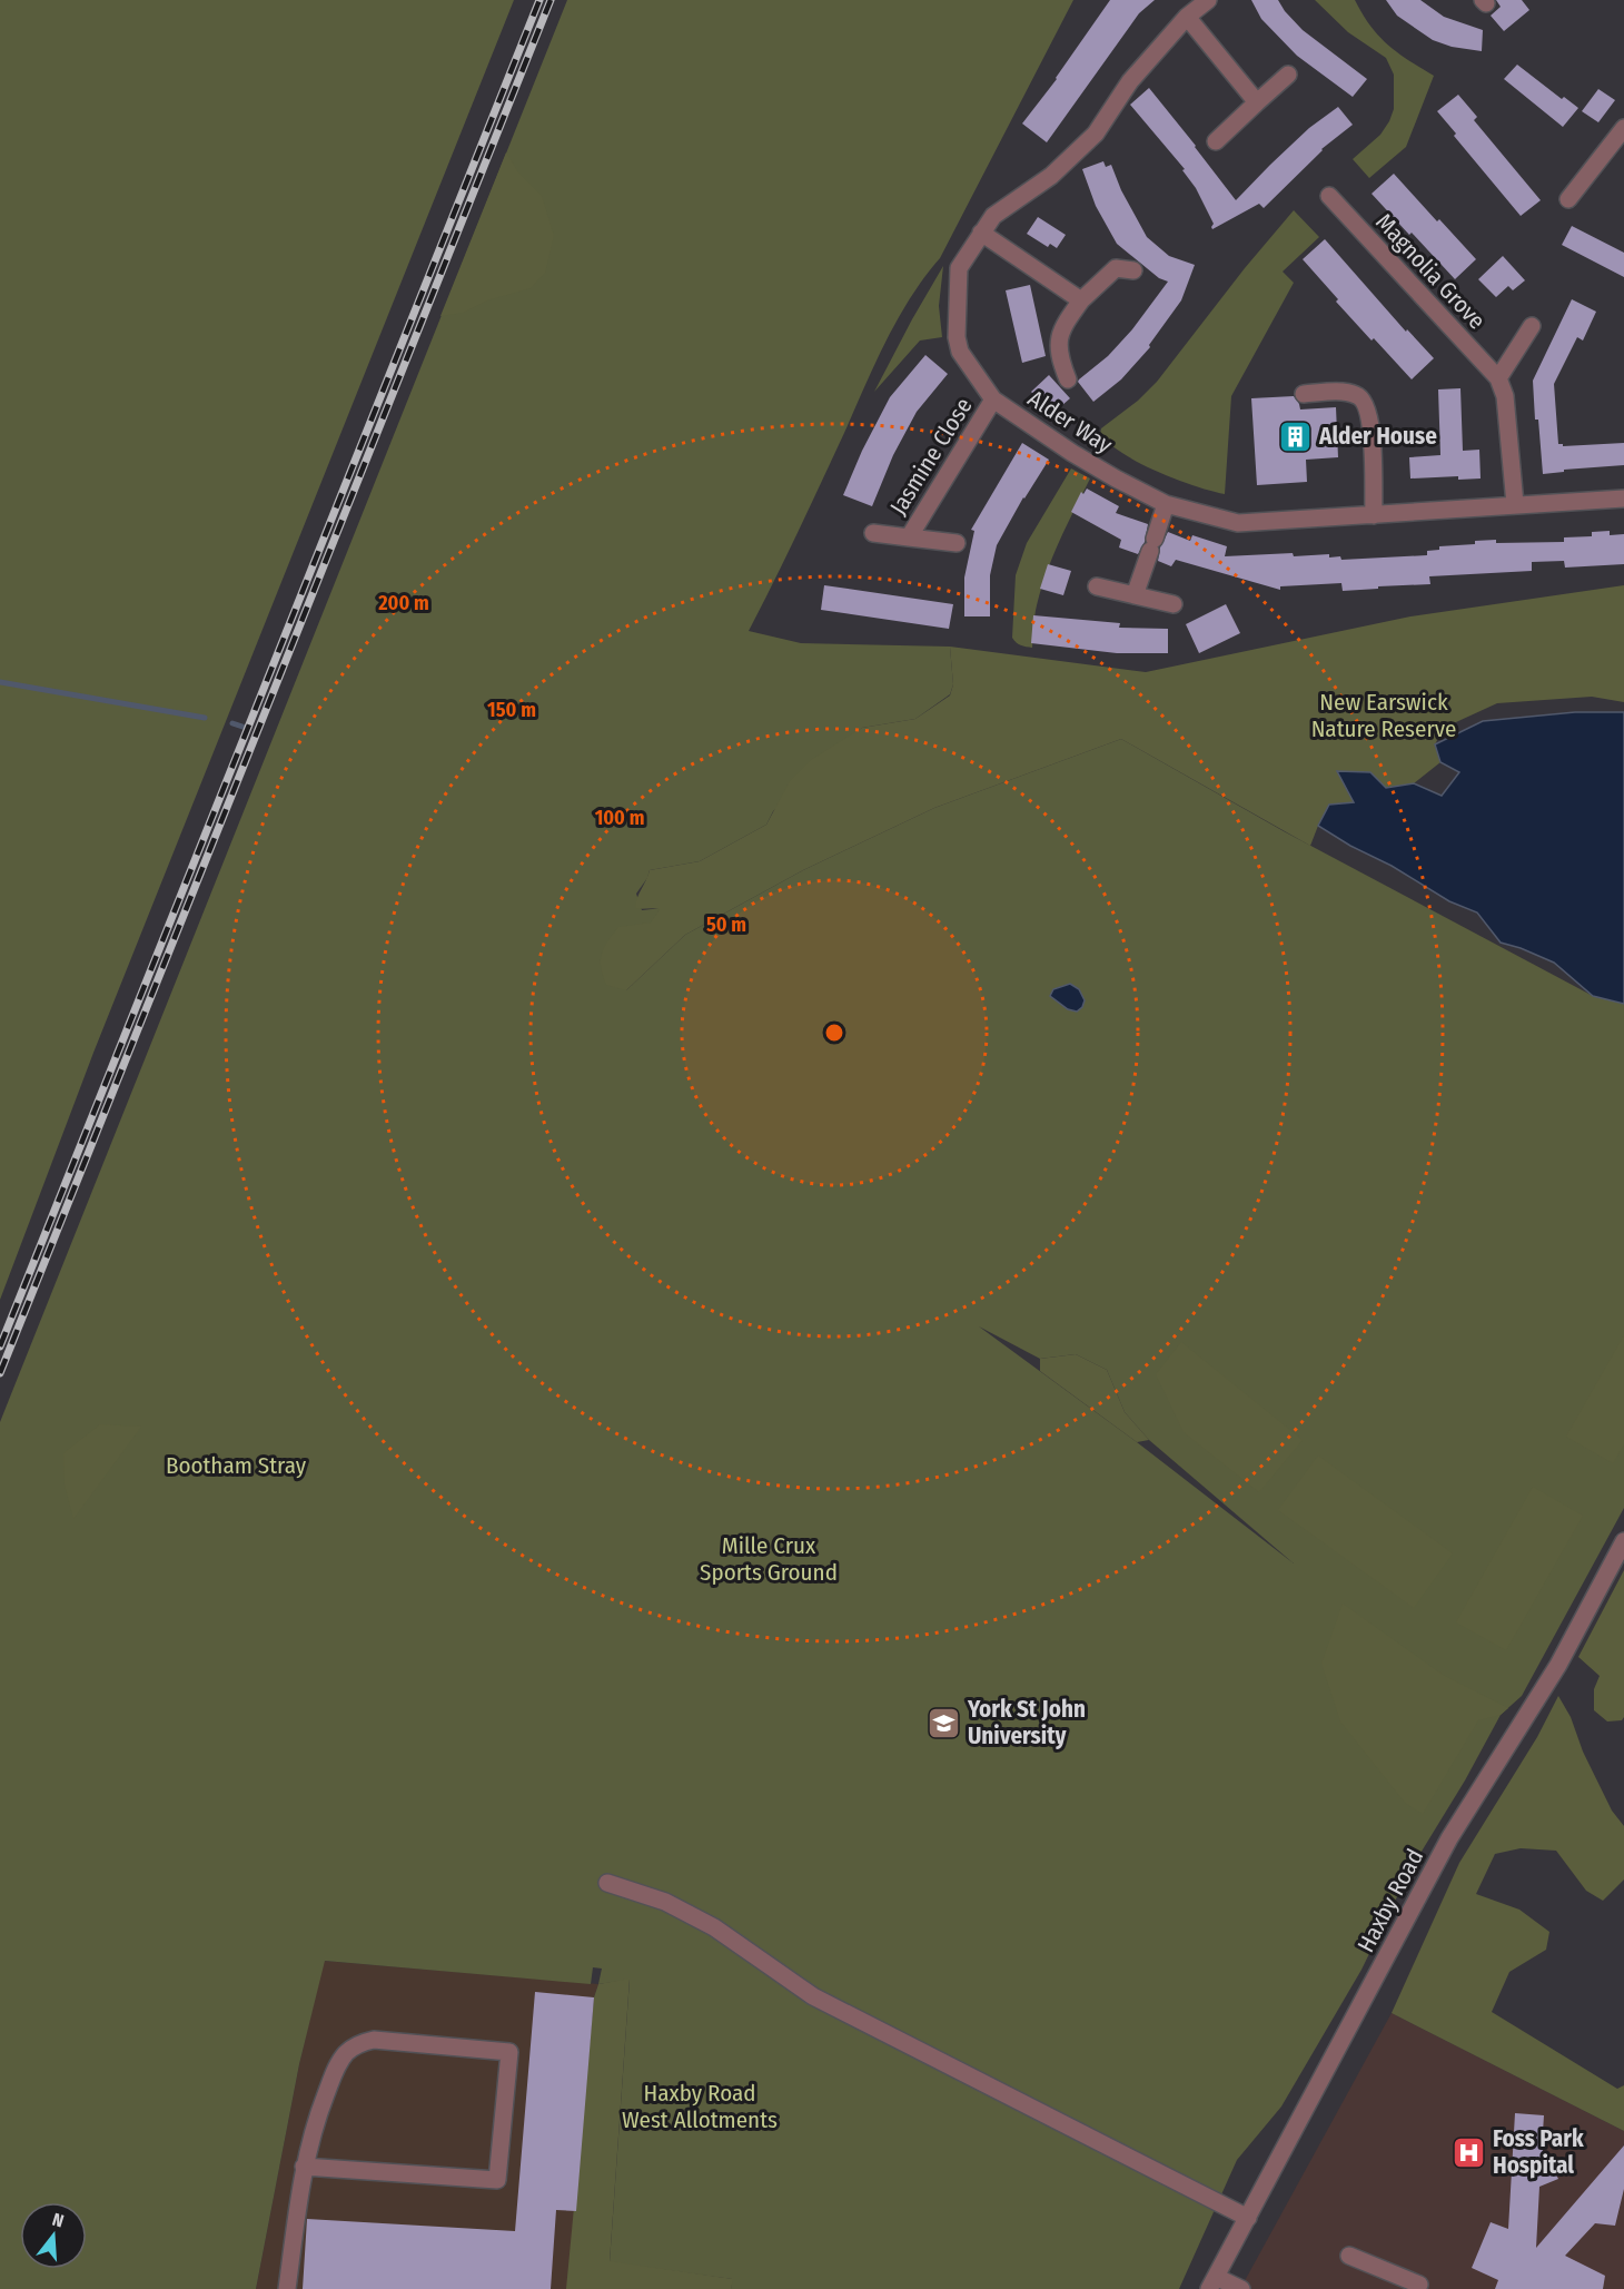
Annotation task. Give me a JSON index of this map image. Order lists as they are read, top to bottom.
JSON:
{
  "streets": {
    "street": [
      "Magnolia Grove",
      "Alder Way",
      "Jasmine Close",
      "Haxby Road"
    ]
  },
  "crossings": [
    ["Magnolia Grove", "Alder Way"],
    ["Alder Way", "Jasmine Close"]
  ],
  "parks": [
    "New Earswick Nature Reserve",
    "Bootham Stray",
    "Mille Crux Sports Ground",
    "Haxby Road West Allotments"
  ],
  "places": {
    "building": ["Alder House"],
    "school or university": ["York St John University"],
    "hospital": ["Foss Park Hospital"]
  },
  "north": "top",
  "rings": [
    "200 m",
    "150 m",
    "100 m",
    "50 m"
  ]
}
